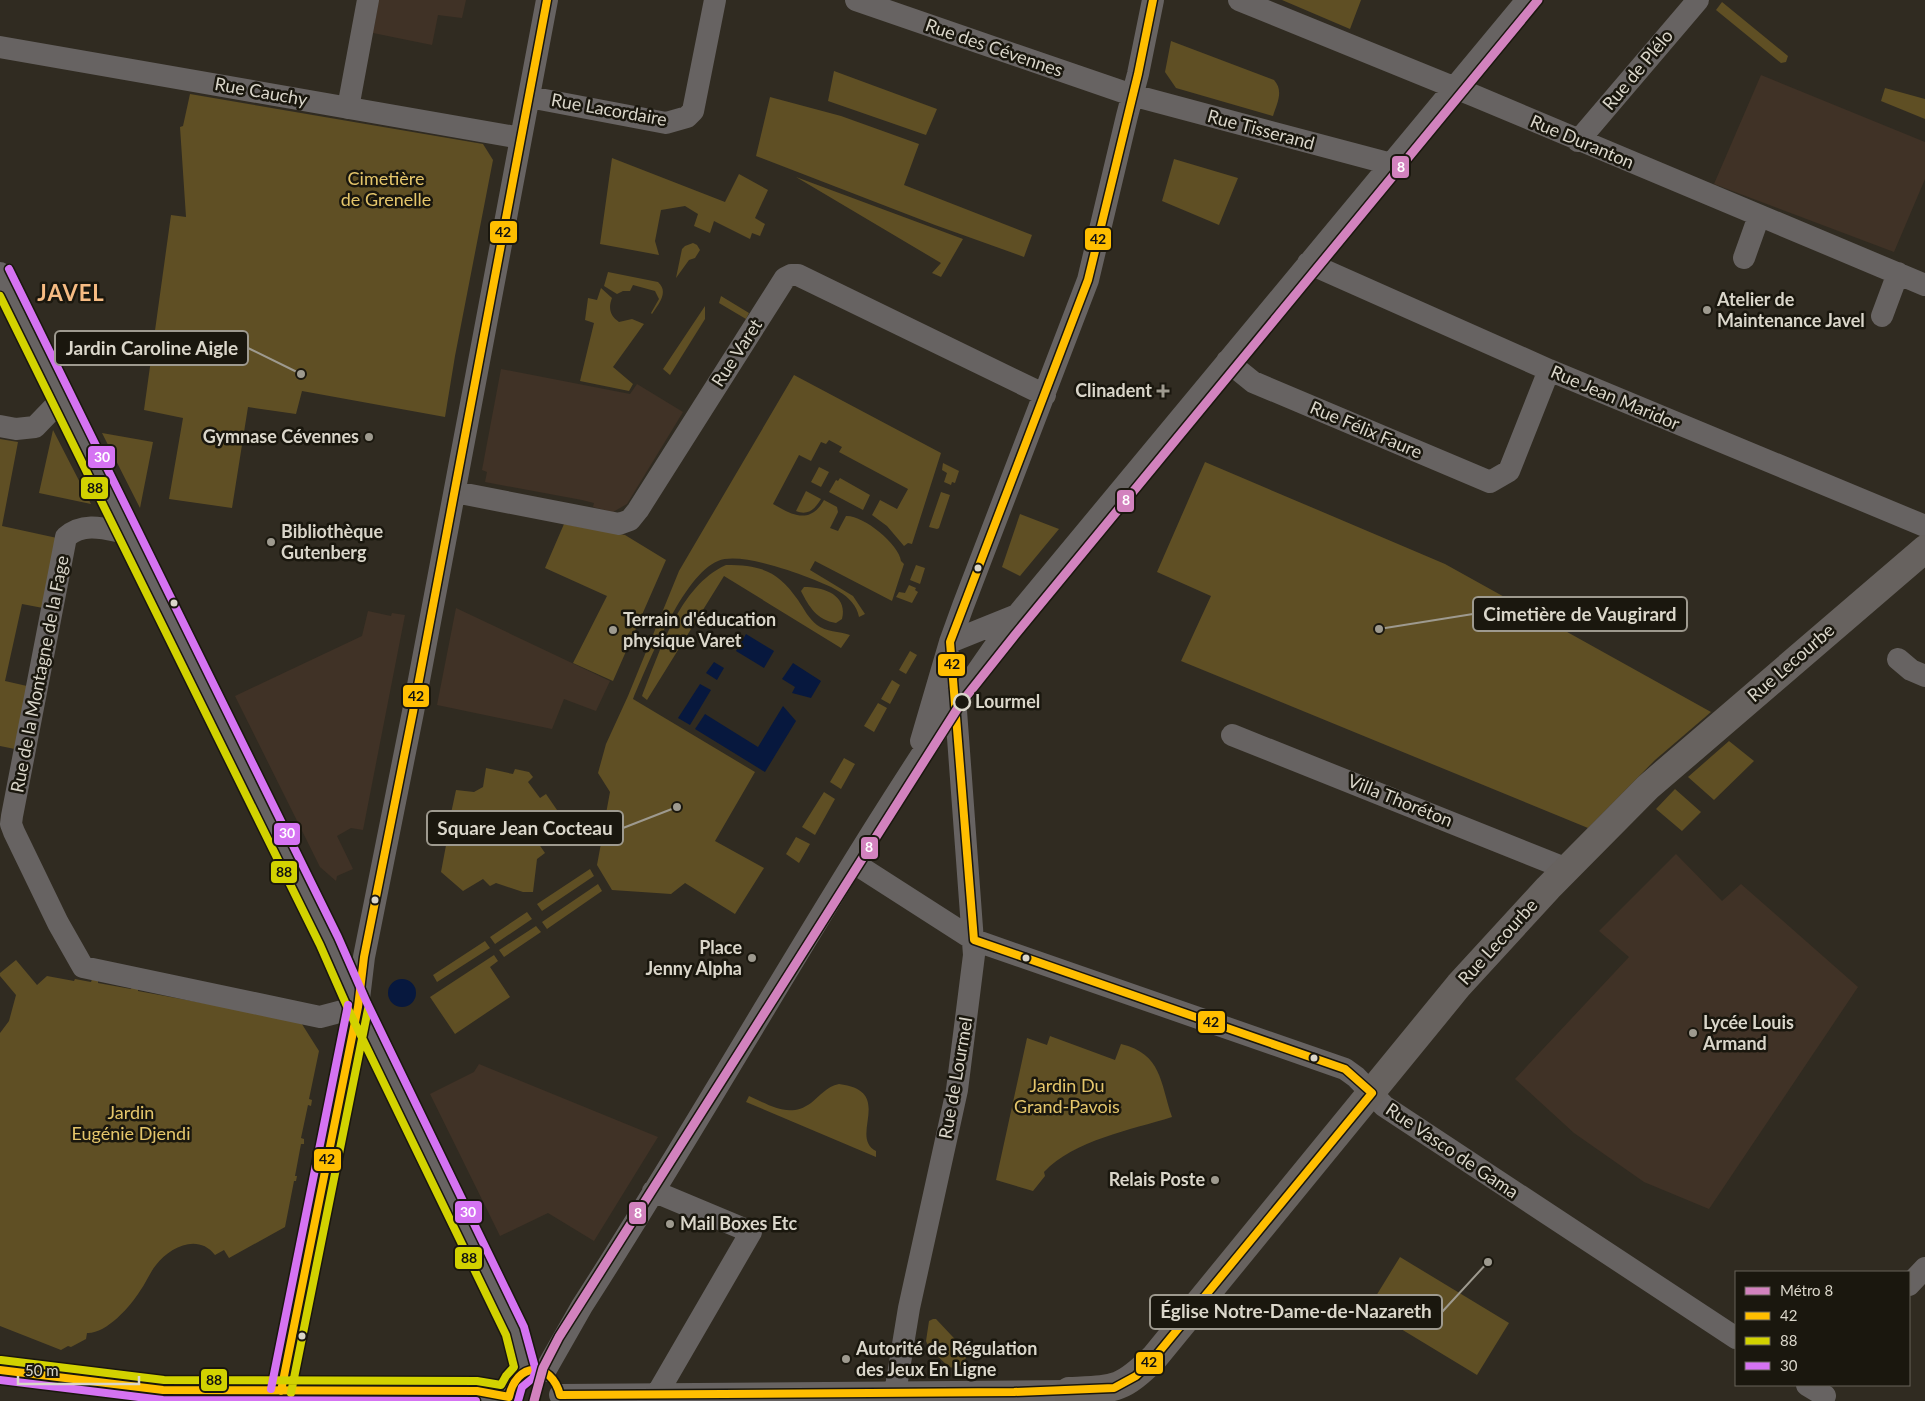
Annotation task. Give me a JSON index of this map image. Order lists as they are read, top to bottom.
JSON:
{
  "streets": {
    "main road": ["Rue Lecourbe"],
    "street": [
      "Rue des Cévennes",
      "Rue de Plélo",
      "Rue Cauchy",
      "Rue Lacordaire",
      "Rue Tisserand",
      "Rue Duranton",
      "Rue Varet",
      "Rue Jean Maridor",
      "Rue Félix Faure",
      "Rue de la Montagne de la Fage",
      "Villa Thoréton",
      "Rue de Lourmel",
      "Rue Vasco de Gama"
    ]
  },
  "crossings": [
    ["Rue des Cévennes", "Rue Tisserand"],
    ["Rue des Cévennes", "Rue de Lourmel"],
    ["Rue de Plélo", "Rue Duranton"],
    ["Rue Tisserand", "Rue de Lourmel"],
    ["Rue Varet", "Rue de Lourmel"],
    ["Rue Jean Maridor", "Rue Félix Faure"],
    ["Rue Lecourbe", "Villa Thoréton"],
    ["Rue Lecourbe", "Rue Vasco de Gama"],
    ["Rue de Lourmel", "Rue Vasco de Gama"]
  ],
  "districts": ["JAVEL"],
  "parks": ["Cimetière de Grenelle", "Jardin Du Grand-Pavois", "Jardin Eugénie Djendi"],
  "places": {
    "other": [
      "Atelier de Maintenance Javel",
      "Jardin Caroline Aigle",
      "Gymnase Cévennes",
      "Bibliothèque Gutenberg",
      "Cimetière de Vaugirard",
      "Terrain d'éducation physique Varet",
      "Lourmel",
      "Square Jean Cocteau",
      "Place Jenny Alpha",
      "Lycée Louis Armand",
      "Relais Poste",
      "Mail Boxes Etc",
      "Église Notre-Dame-de-Nazareth",
      "Autorité de Régulation des Jeux En Ligne"
    ],
    "health": ["Clinadent"]
  },
  "lines": [
    "metro line 8",
    "transit line 42",
    "transit line 30",
    "transit line 88"
  ],
  "legend": [
    "Métro 8",
    "42",
    "88",
    "30"
  ],
  "scale_bar": "50 m"
}
